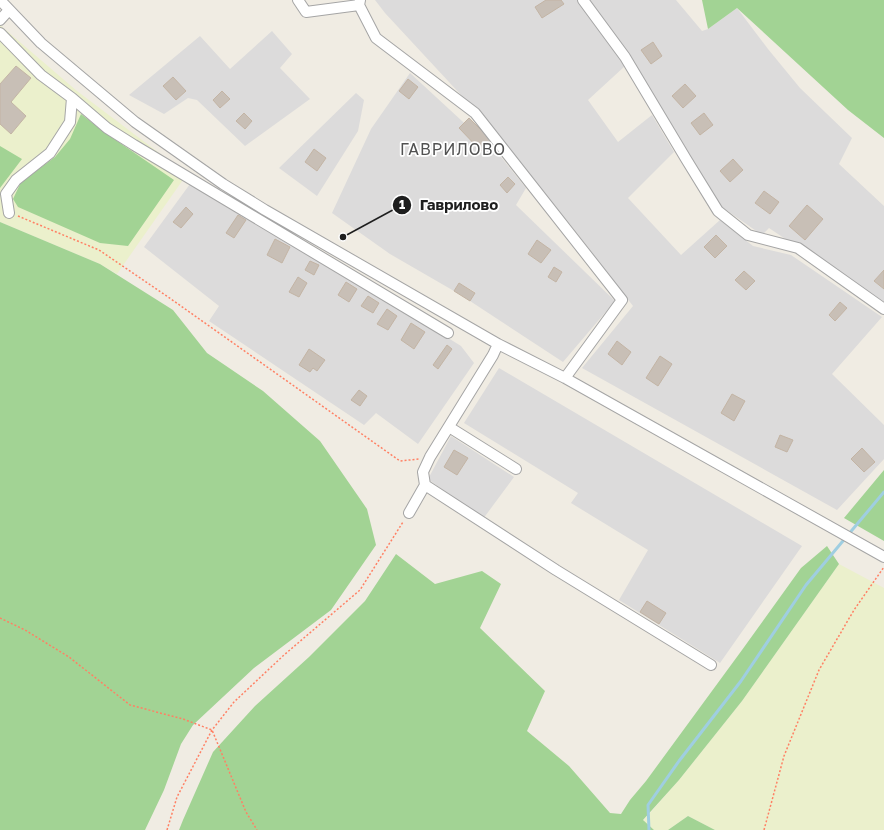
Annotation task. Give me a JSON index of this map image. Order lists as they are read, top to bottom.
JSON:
{
  "districts": ["ГАВРИЛОВО"],
  "places": ["Гаврилово"]
}
